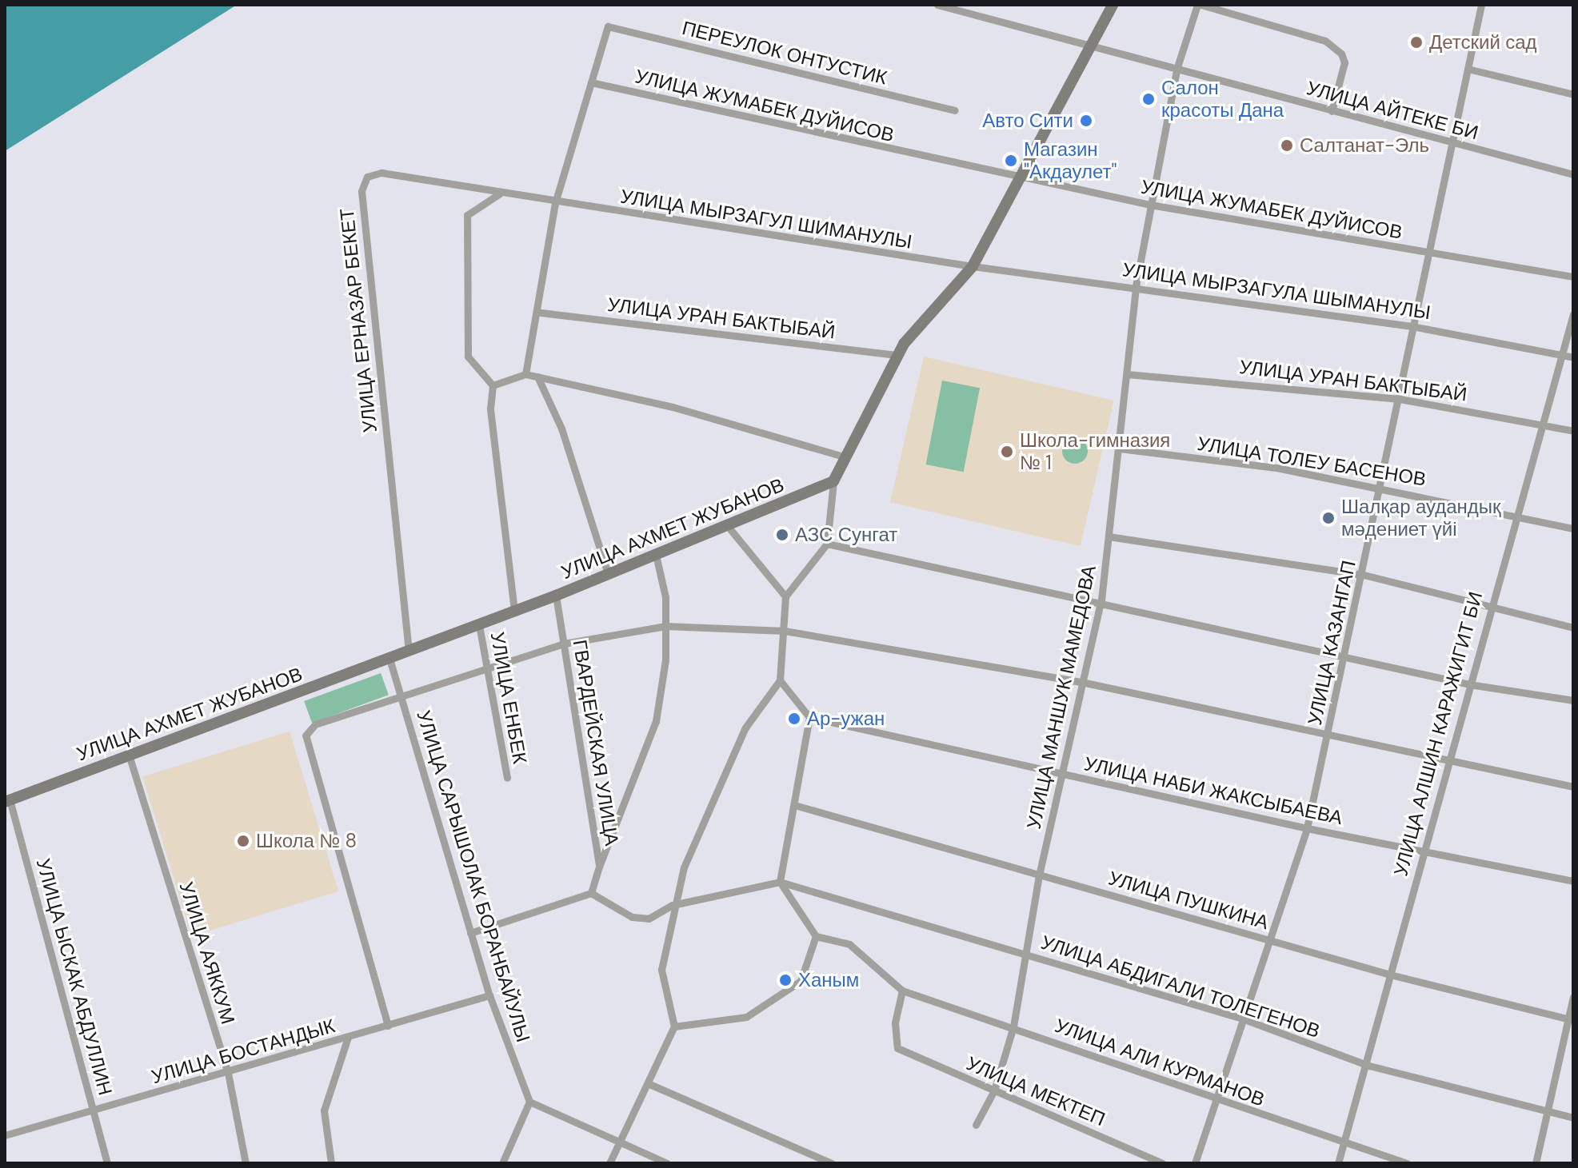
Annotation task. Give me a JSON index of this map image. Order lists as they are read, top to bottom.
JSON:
{
  "streets": {
    "main road": ["УЛИЦА АХМЕТ ЖУБАНОВ"],
    "street": [
      "ПЕРЕУЛОК ОНТУСТИК",
      "УЛИЦА ЖУМАБЕК ДУЙИСОВ",
      "УЛИЦА АЙТЕКЕ БИ",
      "УЛИЦА МЫРЗАГУЛ ШИМАНУЛЫ",
      "УЛИЦА МЫРЗАГУЛА ШЫМАНУЛЫ",
      "УЛИЦА УРАН БАКТЫБАЙ",
      "УЛИЦА ЕРНАЗАР БЕКЕТ",
      "УЛИЦА ТОЛЕУ БАСЕНОВ",
      "УЛИЦА КАЗАНГАП",
      "УЛИЦА МАНШУК МАМЕДОВА",
      "УЛИЦА ЕНБЕК",
      "УЛИЦА АЛШИН КАРАЖИГИТ БИ",
      "ГВАРДЕЙСКАЯ УЛИЦА",
      "УЛИЦА НАБИ ЖАКСЫБАЕВА",
      "УЛИЦА САРЫШОЛАК БОРАНБАЙУЛЫ",
      "УЛИЦА ПУШКИНА",
      "УЛИЦА АЯККУМ",
      "УЛИЦА ЫСКАК АБДУЛЛИН",
      "УЛИЦА АБДИГАЛИ ТОЛЕГЕНОВ",
      "УЛИЦА БОСТАНДЫК",
      "УЛИЦА АЛИ КУРМАНОВ",
      "УЛИЦА МЕКТЕП"
    ]
  },
  "crossings": [
    ["ПЕРЕУЛОК ОНТУСТИК", "УЛИЦА ЖУМАБЕК ДУЙИСОВ"],
    ["УЛИЦА ЖУМАБЕК ДУЙИСОВ", "УЛИЦА КАЗАНГАП"],
    ["УЛИЦА ЖУМАБЕК ДУЙИСОВ", "УЛИЦА МАНШУК МАМЕДОВА"],
    ["УЛИЦА АЙТЕКЕ БИ", "УЛИЦА КАЗАНГАП"],
    ["УЛИЦА АЙТЕКЕ БИ", "УЛИЦА МАНШУК МАМЕДОВА"],
    ["УЛИЦА МЫРЗАГУЛ ШИМАНУЛЫ", "УЛИЦА МЫРЗАГУЛА ШЫМАНУЛЫ"],
    ["УЛИЦА МЫРЗАГУЛ ШИМАНУЛЫ", "УЛИЦА ЕРНАЗАР БЕКЕТ"],
    ["УЛИЦА МЫРЗАГУЛА ШЫМАНУЛЫ", "УЛИЦА КАЗАНГАП"],
    ["УЛИЦА МЫРЗАГУЛА ШЫМАНУЛЫ", "УЛИЦА МАНШУК МАМЕДОВА"],
    ["УЛИЦА МЫРЗАГУЛА ШЫМАНУЛЫ", "УЛИЦА АЛШИН КАРАЖИГИТ БИ"],
    ["УЛИЦА УРАН БАКТЫБАЙ", "УЛИЦА КАЗАНГАП"],
    ["УЛИЦА УРАН БАКТЫБАЙ", "УЛИЦА МАНШУК МАМЕДОВА"],
    ["УЛИЦА УРАН БАКТЫБАЙ", "УЛИЦА АЛШИН КАРАЖИГИТ БИ"],
    ["УЛИЦА ЕРНАЗАР БЕКЕТ", "УЛИЦА АХМЕТ ЖУБАНОВ"],
    ["УЛИЦА ТОЛЕУ БАСЕНОВ", "УЛИЦА КАЗАНГАП"],
    ["УЛИЦА ТОЛЕУ БАСЕНОВ", "УЛИЦА МАНШУК МАМЕДОВА"],
    ["УЛИЦА ТОЛЕУ БАСЕНОВ", "УЛИЦА АЛШИН КАРАЖИГИТ БИ"],
    ["УЛИЦА АХМЕТ ЖУБАНОВ", "УЛИЦА ЕНБЕК"],
    ["УЛИЦА АХМЕТ ЖУБАНОВ", "ГВАРДЕЙСКАЯ УЛИЦА"],
    ["УЛИЦА АХМЕТ ЖУБАНОВ", "УЛИЦА САРЫШОЛАК БОРАНБАЙУЛЫ"],
    ["УЛИЦА АХМЕТ ЖУБАНОВ", "УЛИЦА АЯККУМ"],
    ["УЛИЦА АХМЕТ ЖУБАНОВ", "УЛИЦА ЫСКАК АБДУЛЛИН"],
    ["УЛИЦА КАЗАНГАП", "УЛИЦА НАБИ ЖАКСЫБАЕВА"],
    ["УЛИЦА КАЗАНГАП", "УЛИЦА ПУШКИНА"],
    ["УЛИЦА КАЗАНГАП", "УЛИЦА АБДИГАЛИ ТОЛЕГЕНОВ"],
    ["УЛИЦА КАЗАНГАП", "УЛИЦА АЛИ КУРМАНОВ"],
    ["УЛИЦА МАНШУК МАМЕДОВА", "УЛИЦА НАБИ ЖАКСЫБАЕВА"],
    ["УЛИЦА МАНШУК МАМЕДОВА", "УЛИЦА ПУШКИНА"],
    ["УЛИЦА МАНШУК МАМЕДОВА", "УЛИЦА АБДИГАЛИ ТОЛЕГЕНОВ"],
    ["УЛИЦА МАНШУК МАМЕДОВА", "УЛИЦА АЛИ КУРМАНОВ"],
    ["УЛИЦА МАНШУК МАМЕДОВА", "УЛИЦА МЕКТЕП"],
    ["УЛИЦА АЛШИН КАРАЖИГИТ БИ", "УЛИЦА НАБИ ЖАКСЫБАЕВА"],
    ["УЛИЦА АЛШИН КАРАЖИГИТ БИ", "УЛИЦА ПУШКИНА"],
    ["УЛИЦА АЛШИН КАРАЖИГИТ БИ", "УЛИЦА АБДИГАЛИ ТОЛЕГЕНОВ"],
    ["УЛИЦА АЛШИН КАРАЖИГИТ БИ", "УЛИЦА АЛИ КУРМАНОВ"],
    ["УЛИЦА САРЫШОЛАК БОРАНБАЙУЛЫ", "УЛИЦА БОСТАНДЫК"],
    ["УЛИЦА АЯККУМ", "УЛИЦА БОСТАНДЫК"],
    ["УЛИЦА ЫСКАК АБДУЛЛИН", "УЛИЦА БОСТАНДЫК"],
    ["УЛИЦА АЛИ КУРМАНОВ", "УЛИЦА МЕКТЕП"]
  ],
  "places": [
    "Детский сад",
    "Салон красоты Дана",
    "Авто Сити",
    "Салтанат-Эль",
    "Магазин \"Акдаулет\"",
    "Школа-гимназия № 1",
    "Шалқар аудандық мәдениет үйі",
    "АЗС Сунгат",
    "Ар-ужан",
    "Школа № 8",
    "Ханым"
  ]
}
